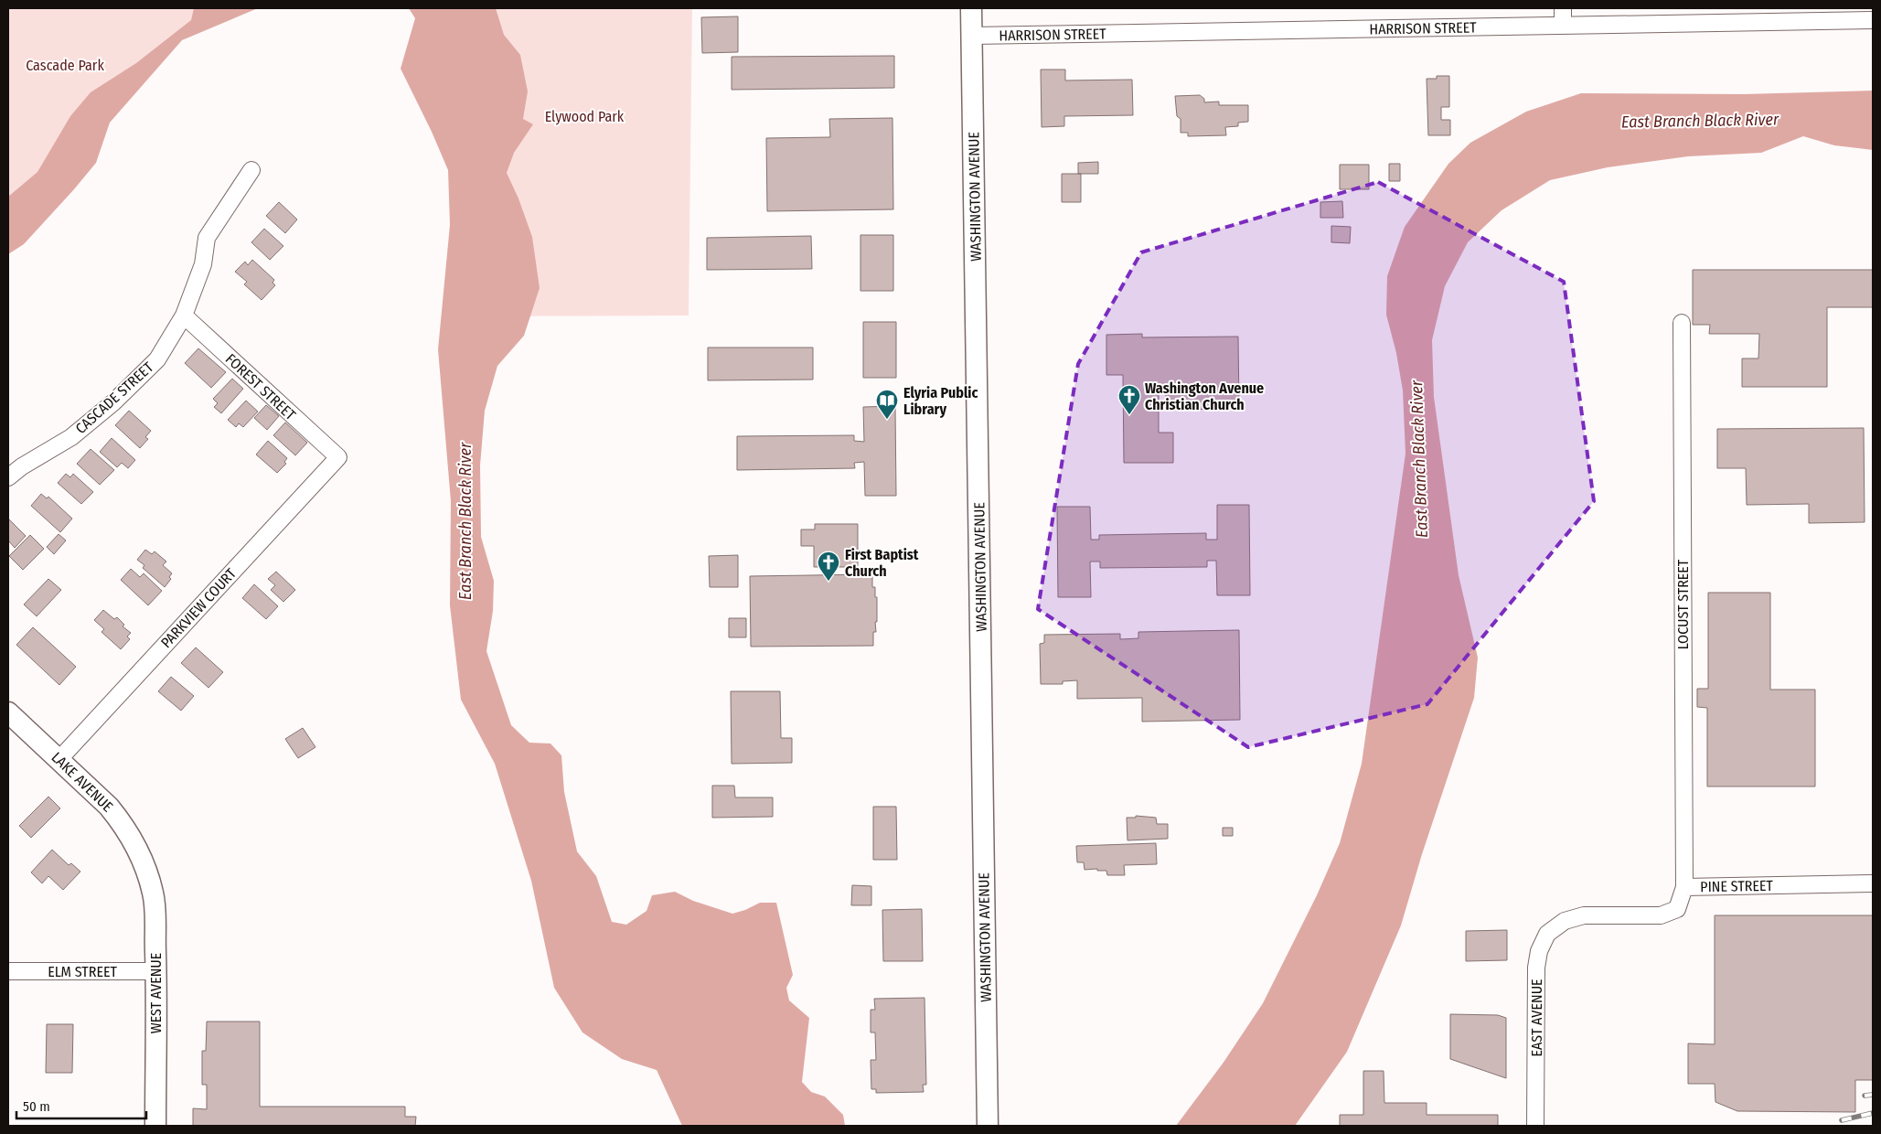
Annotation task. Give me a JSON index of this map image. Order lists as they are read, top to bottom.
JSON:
{
  "streets": {
    "street": [
      "HARRISON STREET",
      "WASHINGTON AVENUE",
      "FOREST STREET",
      "CASCADE STREET",
      "LOCUST STREET",
      "PARKVIEW COURT",
      "LAKE AVENUE",
      "PINE STREET",
      "ELM STREET",
      "WEST AVENUE",
      "EAST AVENUE"
    ]
  },
  "crossings": [
    ["HARRISON STREET", "WASHINGTON AVENUE"],
    ["FOREST STREET", "CASCADE STREET"],
    ["FOREST STREET", "PARKVIEW COURT"],
    ["LOCUST STREET", "PINE STREET"],
    ["PARKVIEW COURT", "LAKE AVENUE"],
    ["LAKE AVENUE", "WEST AVENUE"],
    ["PINE STREET", "EAST AVENUE"],
    ["ELM STREET", "WEST AVENUE"]
  ],
  "water": ["East Branch Black River"],
  "parks": ["Cascade Park", "Elywood Park"],
  "places": {
    "church": ["Washington Avenue Christian Church", "First Baptist Church"],
    "library": ["Elyria Public Library"]
  },
  "scale_bar": "50 m"
}
